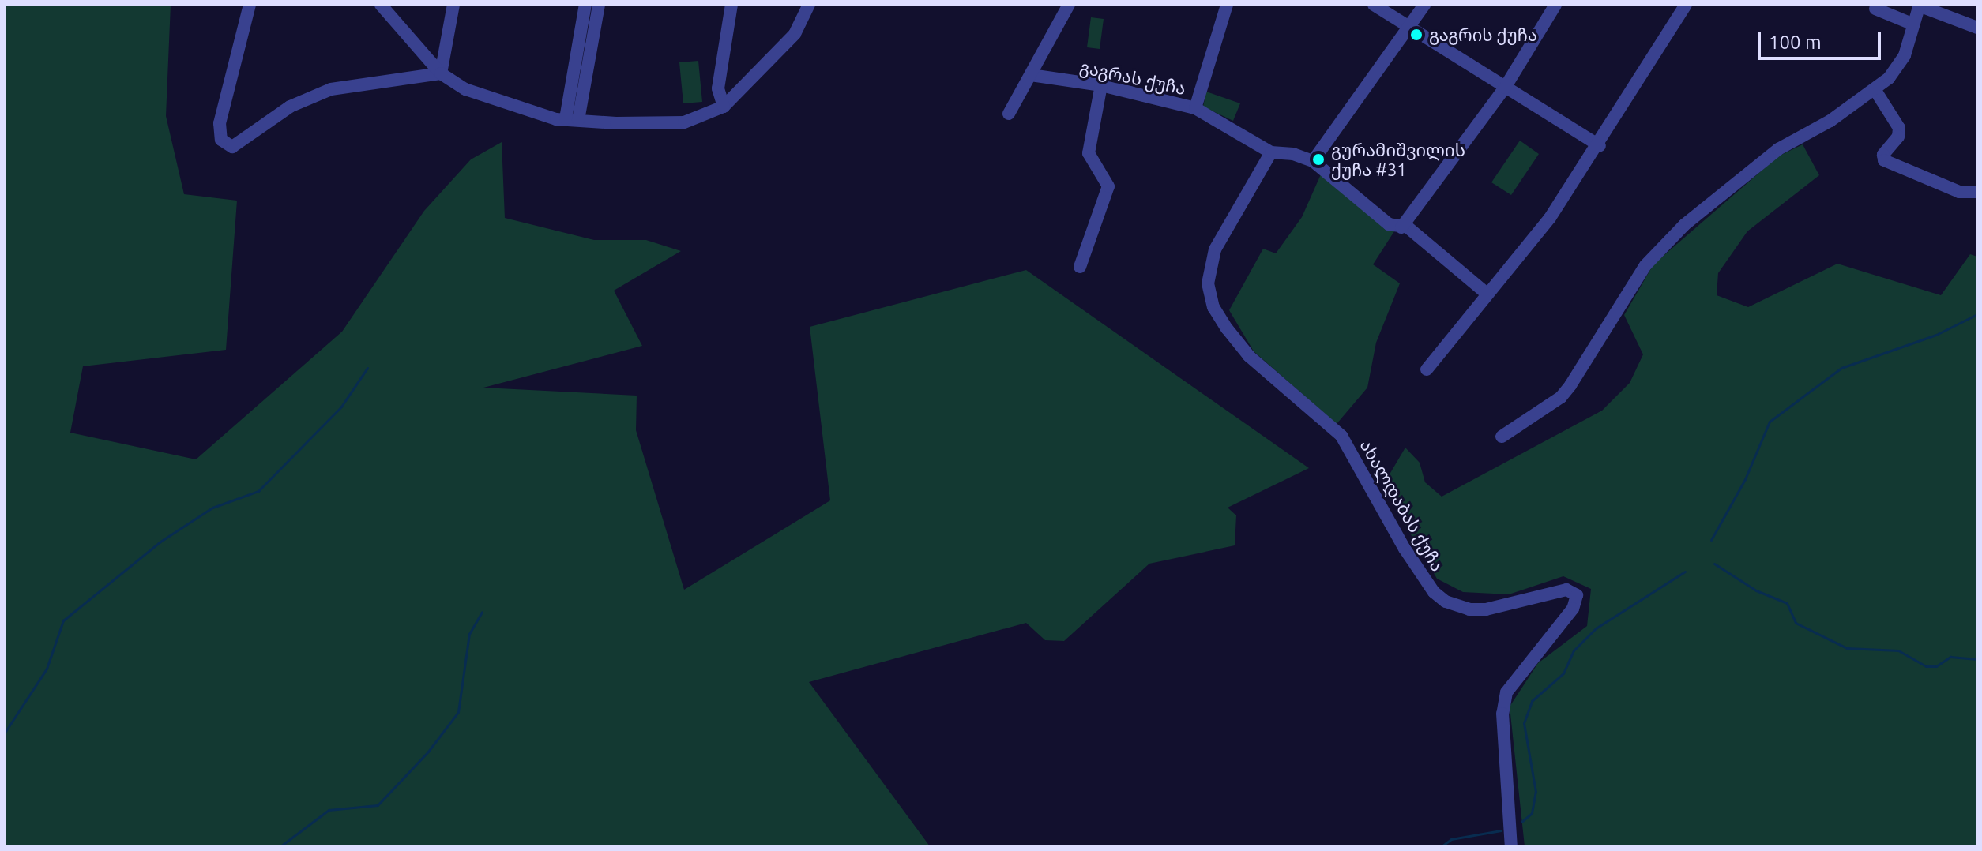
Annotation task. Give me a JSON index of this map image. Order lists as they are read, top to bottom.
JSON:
{
  "streets": {
    "street": ["გაგრას ქუჩა", "ახალდაბას ქუჩა"]
  },
  "places": ["გაგრის ქუჩა", "გურამიშვილის ქუჩა #31"],
  "scale_bar": "100 m"
}
